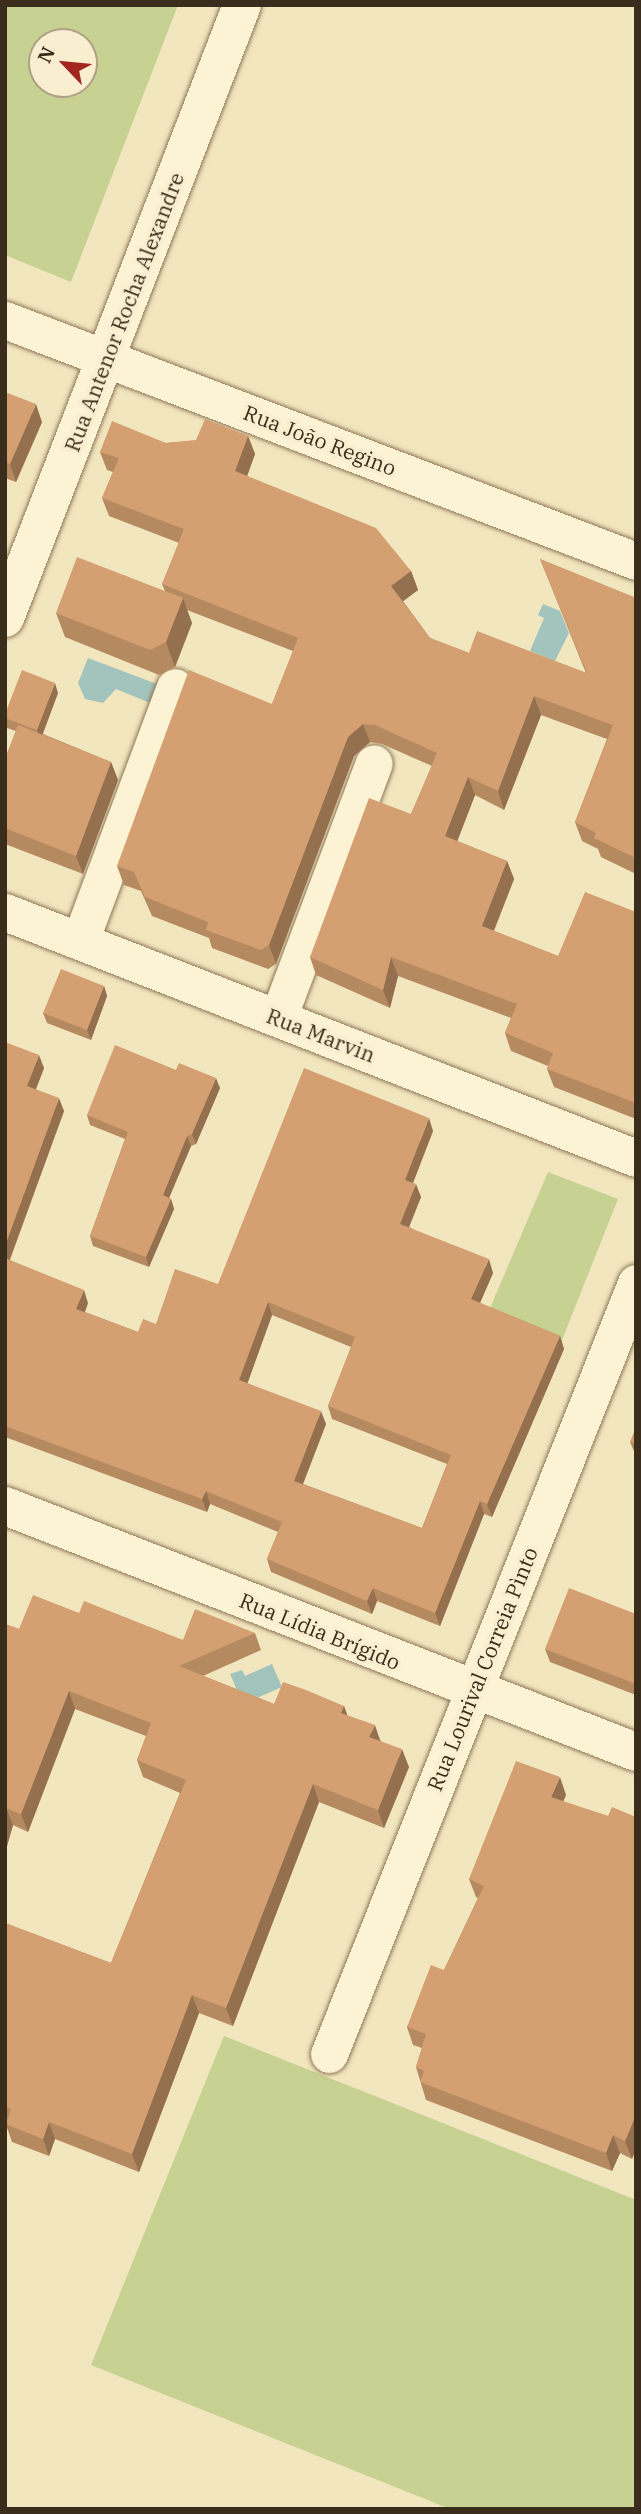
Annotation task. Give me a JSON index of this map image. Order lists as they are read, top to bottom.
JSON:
{
  "streets": {
    "street": [
      "Rua Antenor Rocha Alexandre",
      "Rua João Regino",
      "Rua Marvin",
      "Rua Lídia Brígido",
      "Rua Lourival Correia Pìnto"
    ]
  },
  "crossings": [
    ["Rua Antenor Rocha Alexandre", "Rua João Regino"],
    ["Rua Lídia Brígido", "Rua Lourival Correia Pìnto"]
  ],
  "north": "top left"
}
